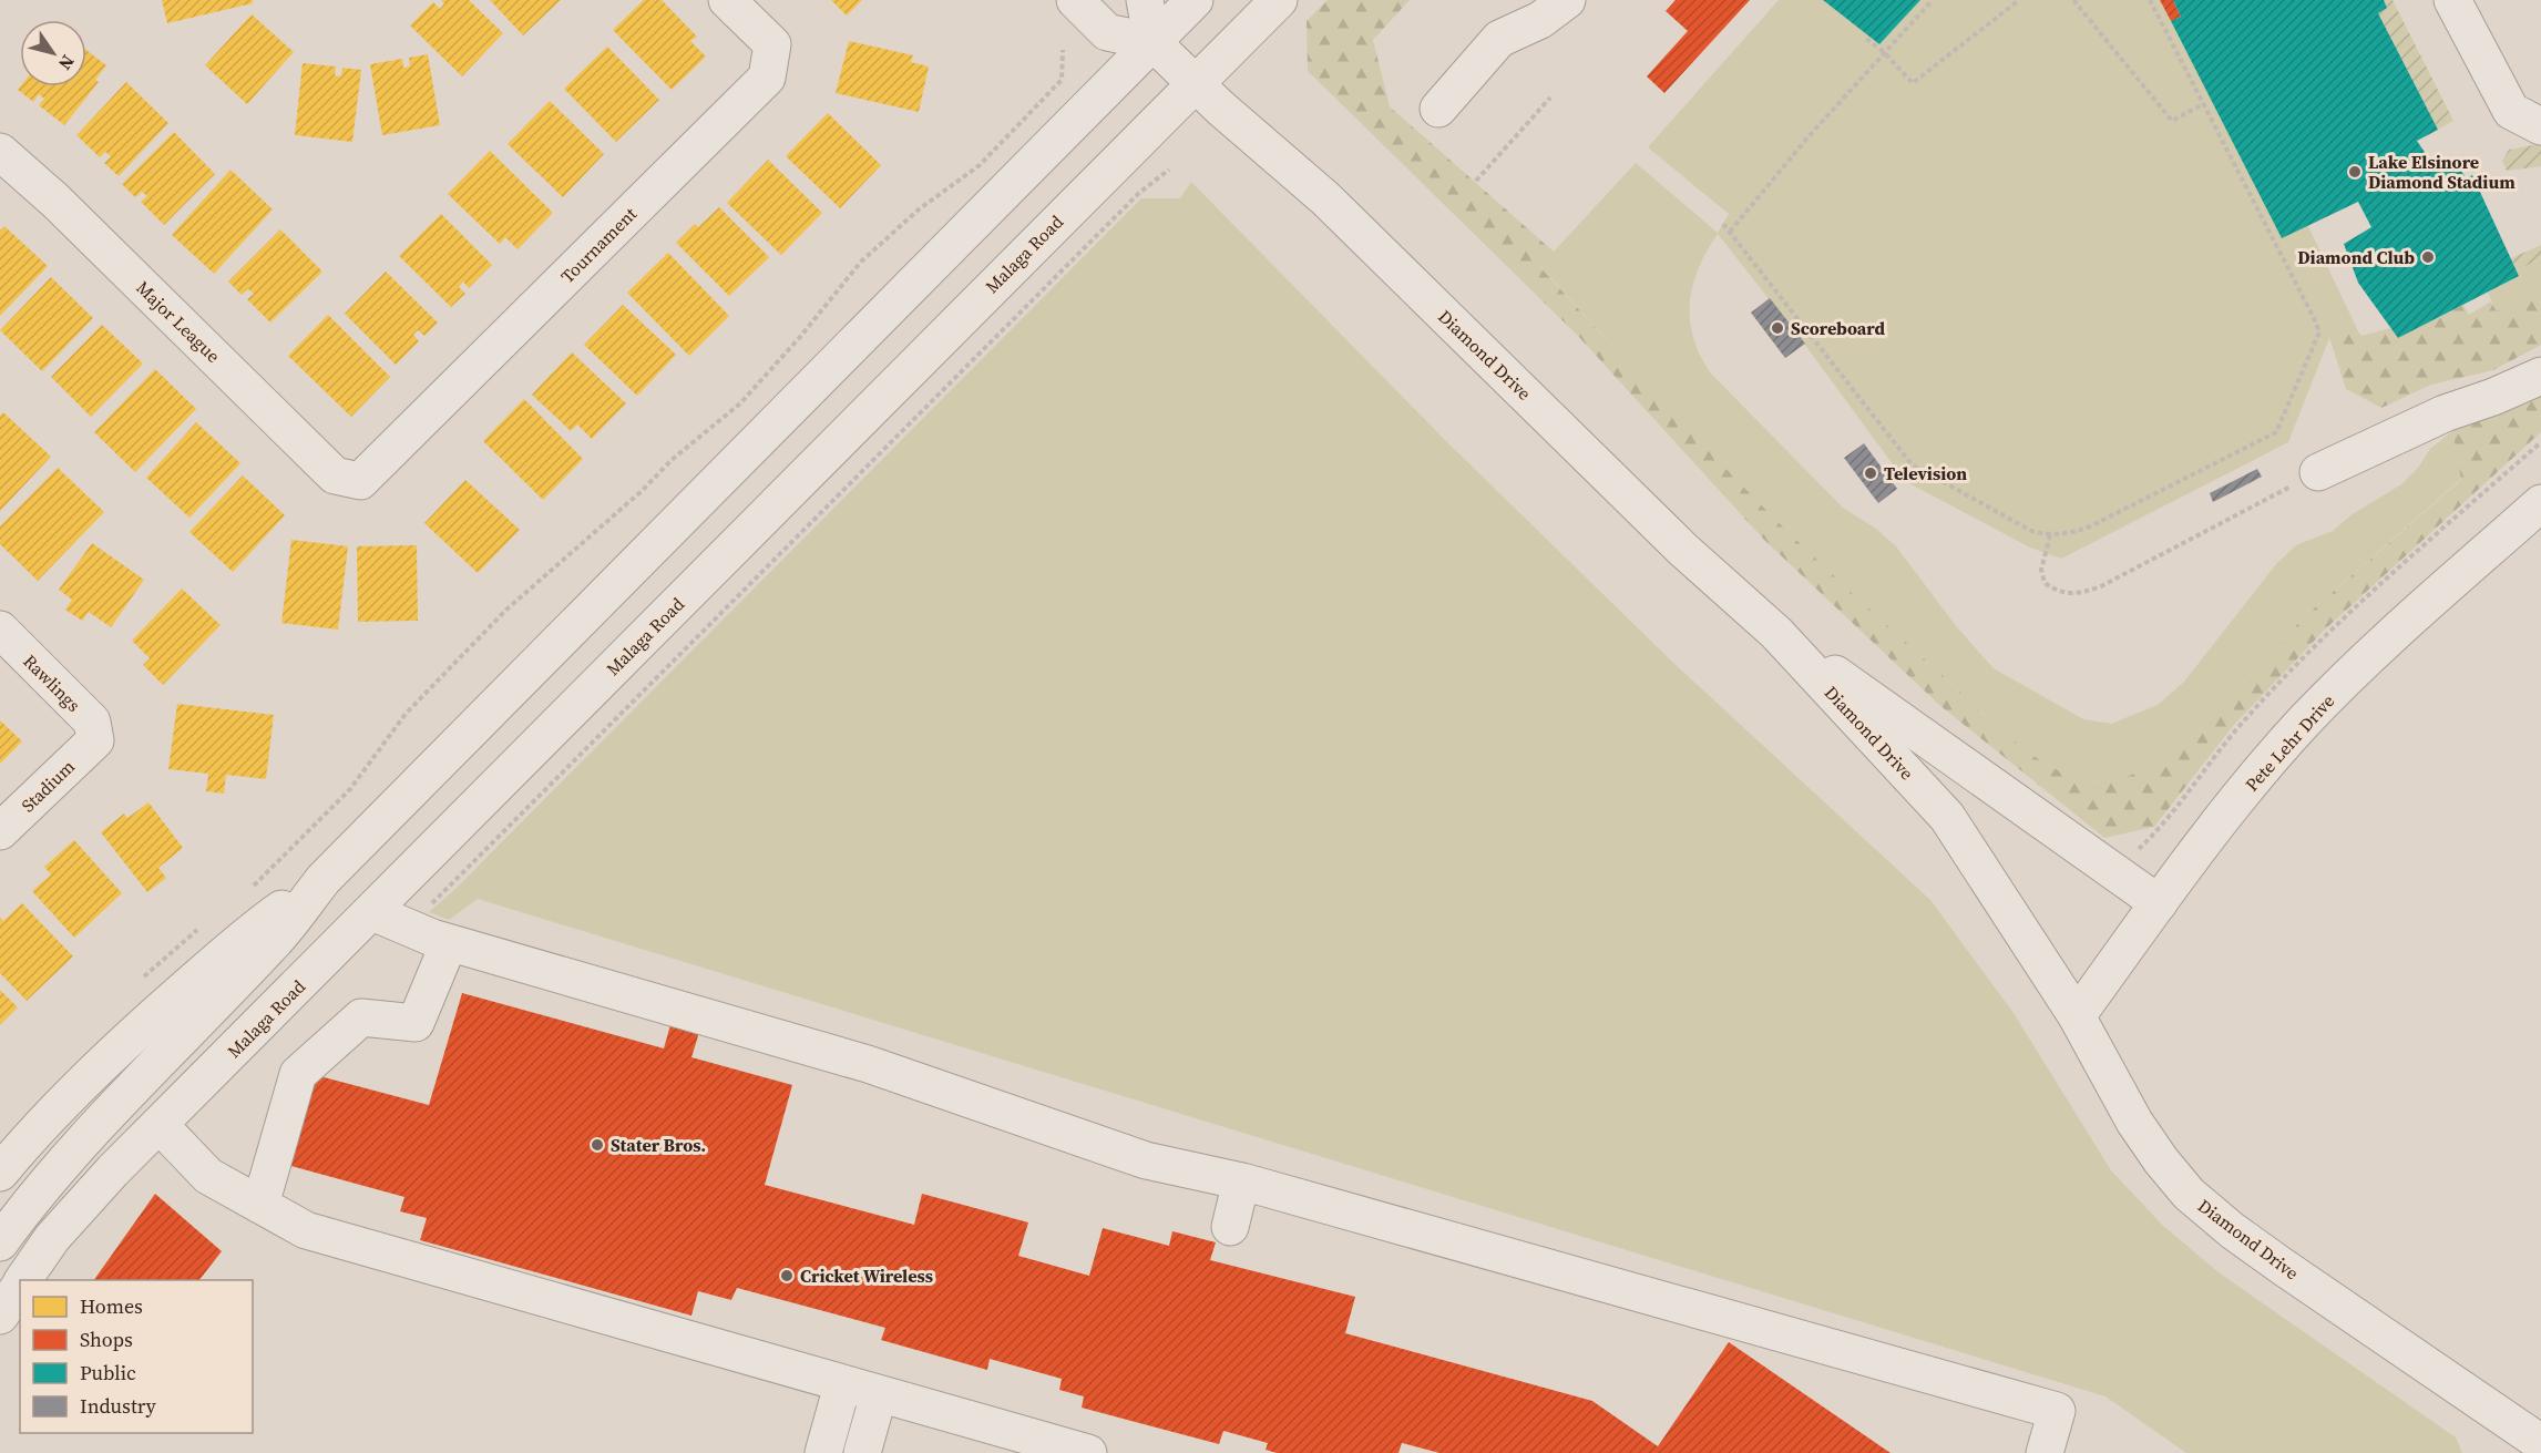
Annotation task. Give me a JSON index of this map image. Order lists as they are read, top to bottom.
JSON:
{
  "streets": {
    "street": [
      "Tournament",
      "Malaga Road",
      "Major League",
      "Diamond Drive",
      "Rawlings",
      "Pete Lehr Drive",
      "Stadium"
    ]
  },
  "crossings": [
    ["Tournament", "Major League"],
    ["Malaga Road", "Diamond Drive"],
    ["Diamond Drive", "Pete Lehr Drive"],
    ["Rawlings", "Stadium"]
  ],
  "places": [
    "Lake Elsinore Diamond Stadium",
    "Diamond Club",
    "Scoreboard",
    "Television",
    "Stater Bros.",
    "Cricket Wireless"
  ],
  "legend": [
    "Homes",
    "Shops",
    "Public",
    "Industry"
  ],
  "north": "bottom right"
}
